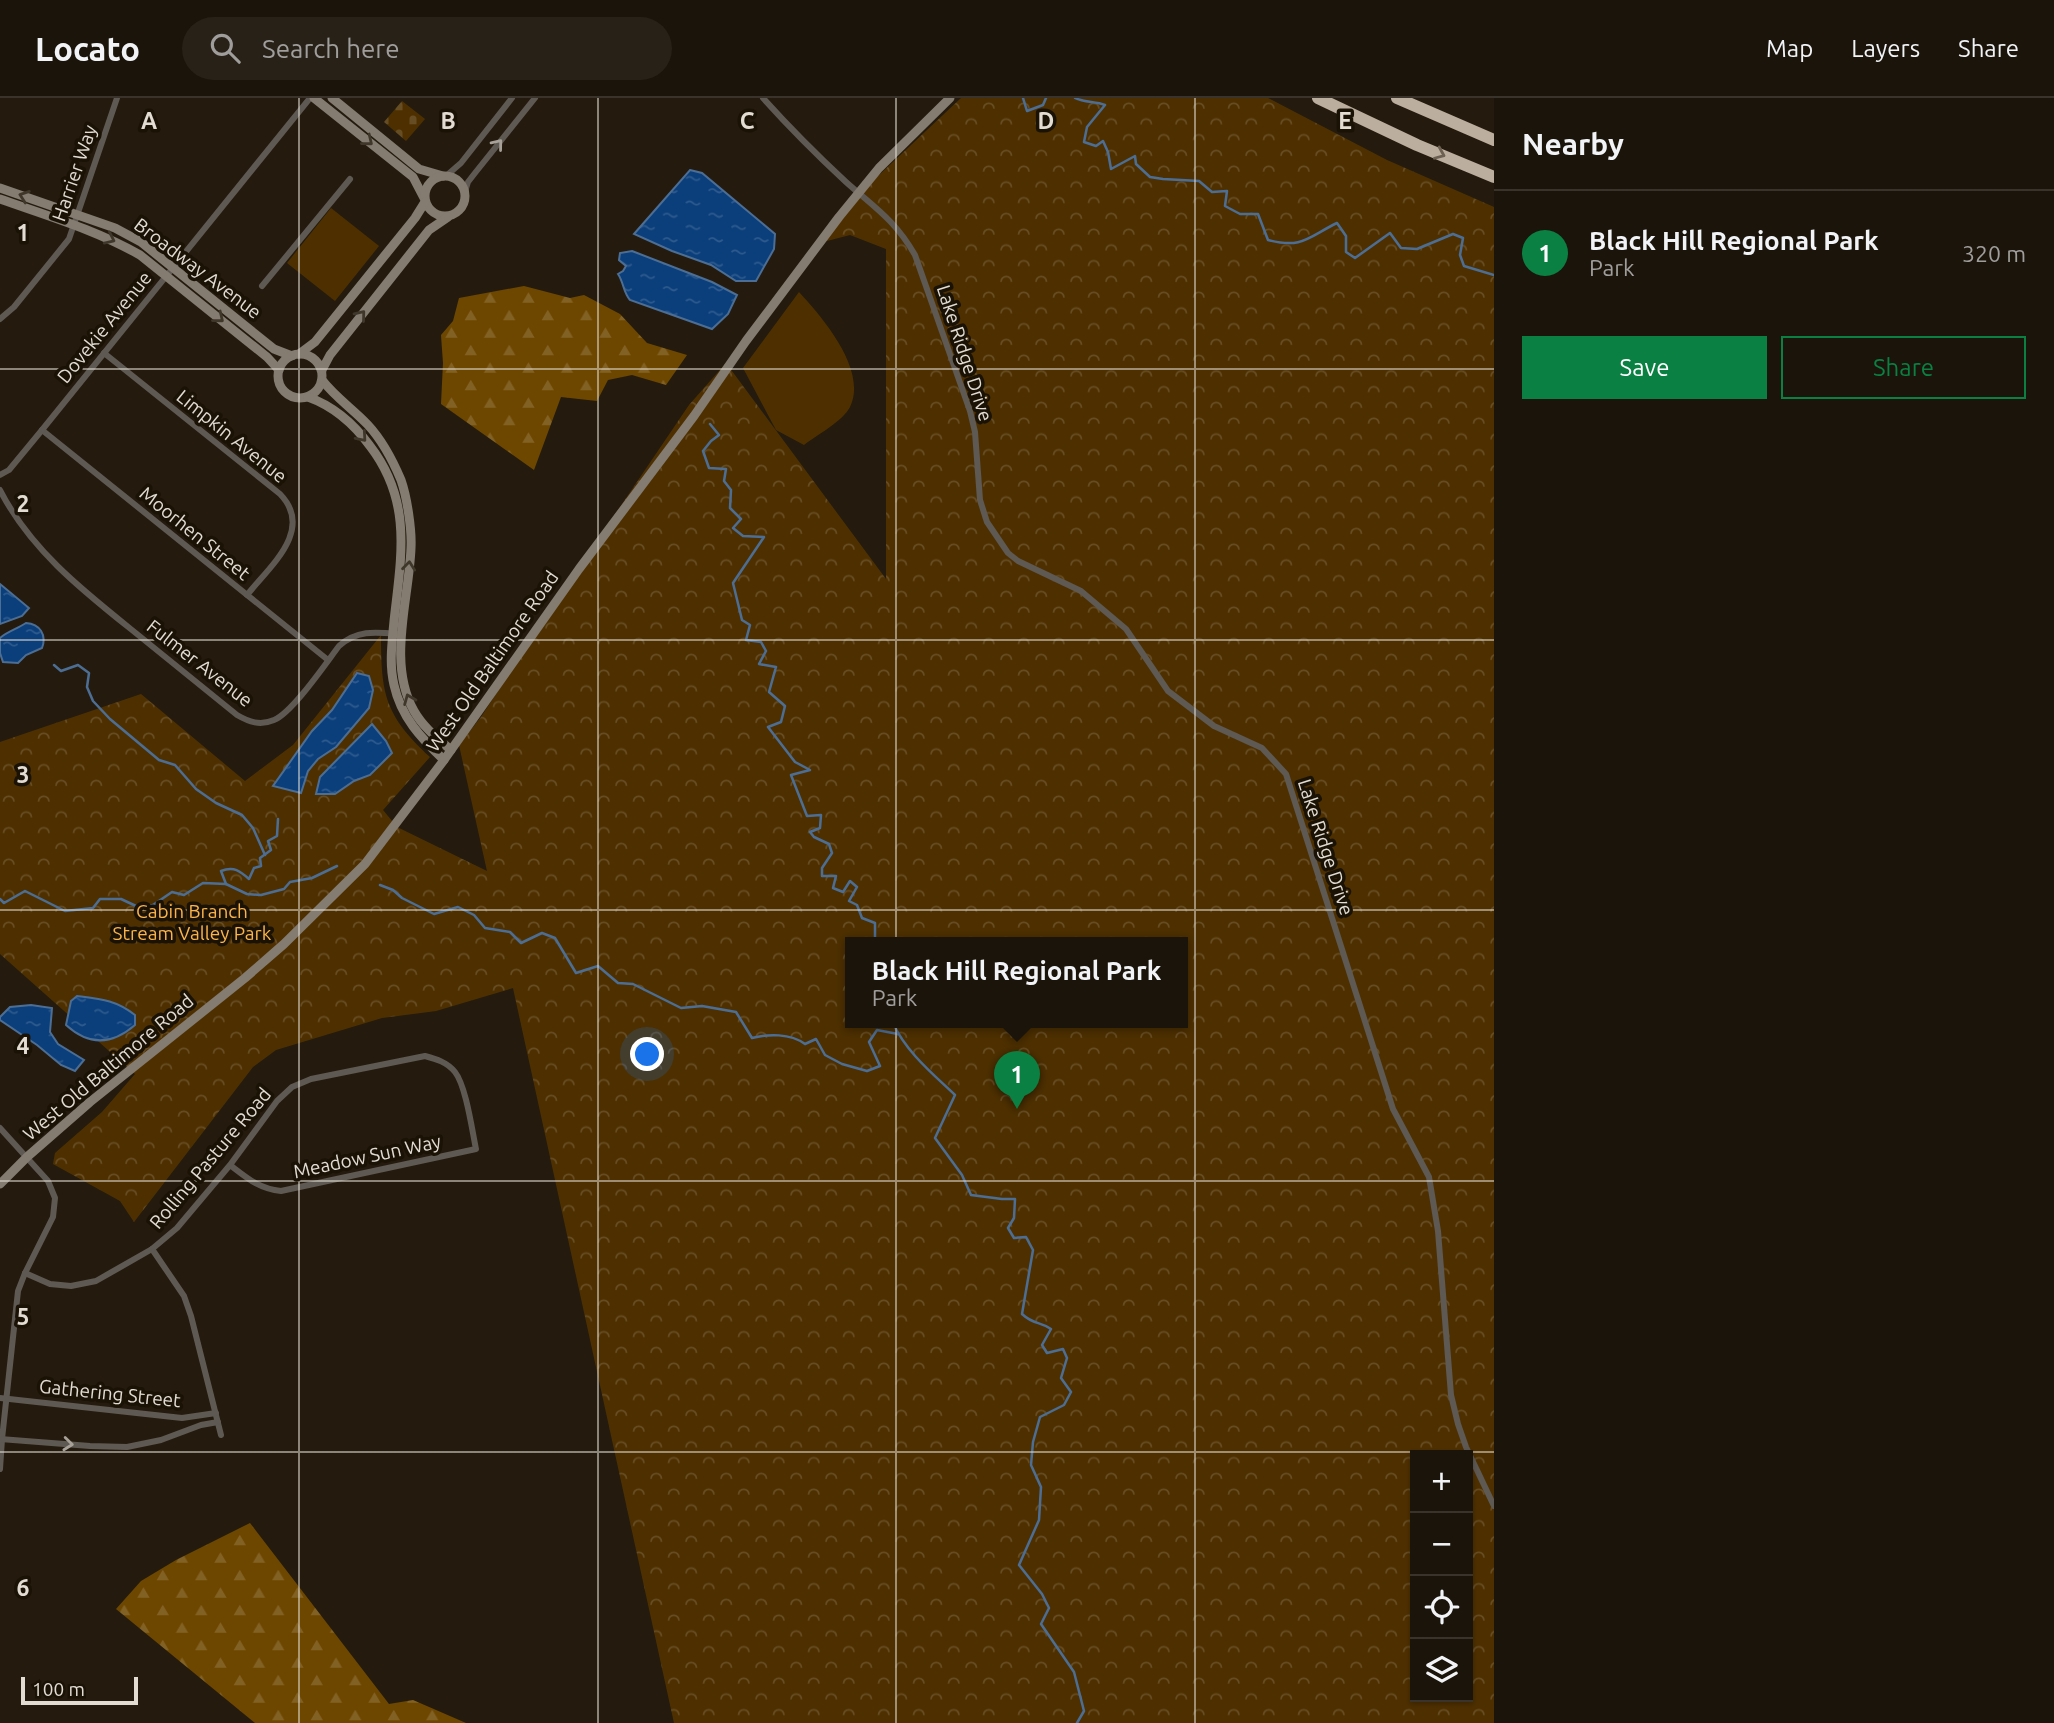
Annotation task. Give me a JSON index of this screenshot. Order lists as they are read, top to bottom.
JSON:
{
  "streets": {
    "street": [
      "Harrier Way",
      "Broadway Avenue",
      "Dovekie Avenue",
      "Lake Ridge Drive",
      "Limpkin Avenue",
      "Moorhen Street",
      "West Old Baltimore Road",
      "Fulmer Avenue",
      "Meadow Sun Way",
      "Rolling Pasture Road",
      "Gathering Street"
    ]
  },
  "crossings": [
    ["Harrier Way", "Broadway Avenue"],
    ["Broadway Avenue", "Dovekie Avenue"],
    ["Dovekie Avenue", "Limpkin Avenue"],
    ["Dovekie Avenue", "Moorhen Street"],
    ["Lake Ridge Drive", "West Old Baltimore Road"],
    ["Limpkin Avenue", "Moorhen Street"],
    ["Moorhen Street", "Fulmer Avenue"],
    ["Meadow Sun Way", "Rolling Pasture Road"],
    ["Rolling Pasture Road", "Gathering Street"]
  ],
  "parks": ["Cabin Branch Stream Valley Park"],
  "scale_bar": "100 m",
  "page": {
    "header": "Locato",
    "search": "Search here",
    "nav": ["Map", "Layers", "Share"],
    "heading": "Nearby",
    "list": [
      {
        "mark": "1",
        "name": "Black Hill Regional Park",
        "note": "Park",
        "value": "320 m"
      }
    ],
    "buttons": ["Save", "Share"],
    "popup": ["Black Hill Regional Park", "Park"],
    "pins": "1",
    "map_buttons": ["+", "−"],
    "scale": "100 m"
  },
  "grid": {
    "columns": [
      "A",
      "B",
      "C",
      "D",
      "E"
    ],
    "rows": [
      "1",
      "2",
      "3",
      "4",
      "5",
      "6"
    ]
  }
}
